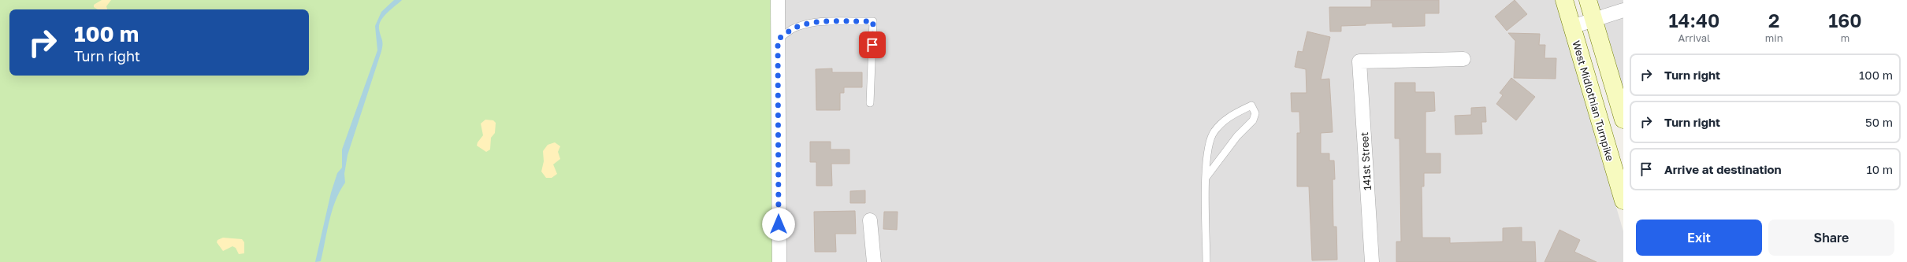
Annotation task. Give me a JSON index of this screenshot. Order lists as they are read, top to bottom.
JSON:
{
  "streets": {
    "main road": ["West Midlothian Turnpike"],
    "street": ["141st Street"]
  },
  "page": {
    "eta": [
      "14:40",
      "Arrival",
      "2",
      "min",
      "160",
      "m"
    ],
    "turn": ["100 m", "Turn right"],
    "list": [
      {
        "name": "Turn right",
        "value": "100 m"
      },
      {
        "name": "Turn right",
        "value": "50 m"
      },
      {
        "name": "Arrive at destination",
        "value": "10 m"
      }
    ],
    "buttons": ["Exit", "Share"]
  }
}
